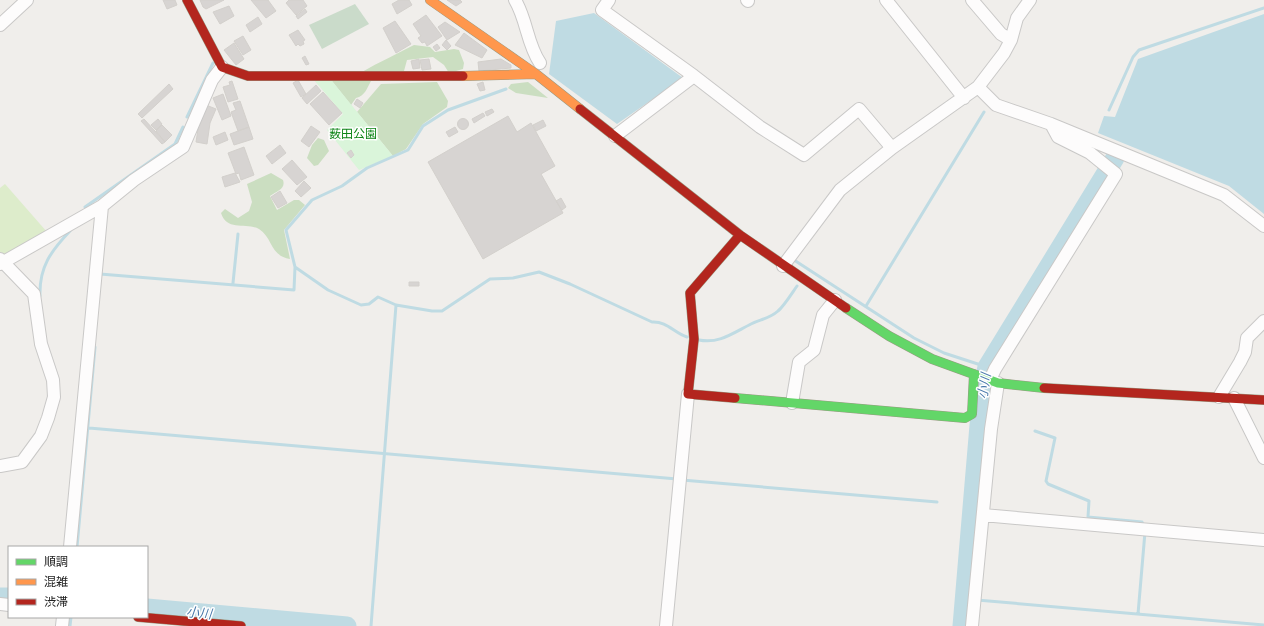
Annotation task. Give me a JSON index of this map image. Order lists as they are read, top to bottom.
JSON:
{
  "water": ["小川"],
  "parks": ["薮田公園"],
  "legend": ["順調", "混雑", "渋滞"]
}
